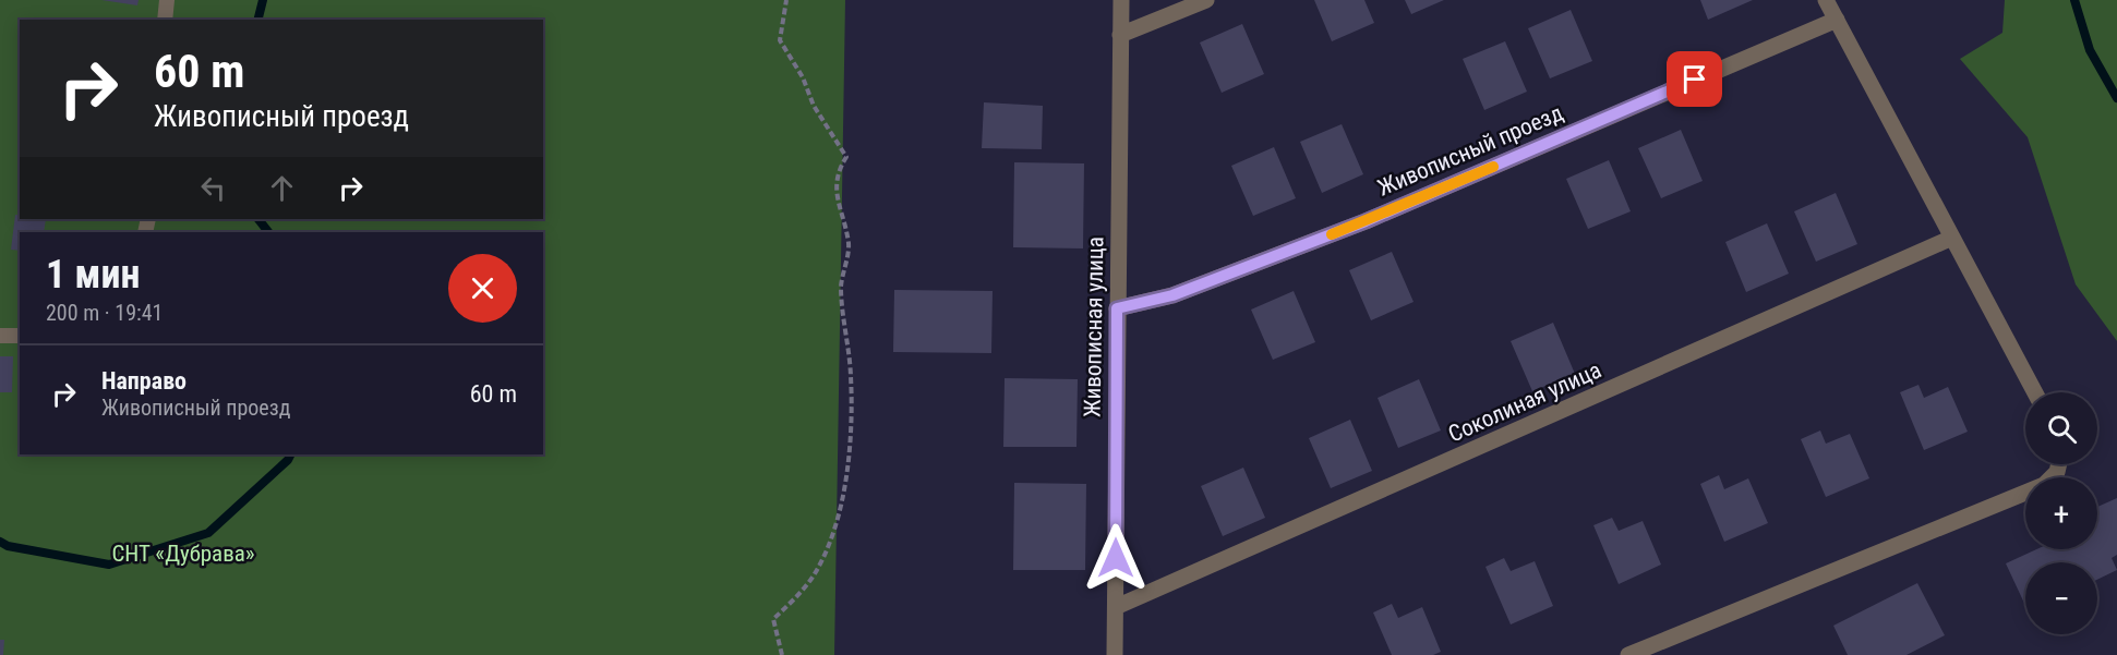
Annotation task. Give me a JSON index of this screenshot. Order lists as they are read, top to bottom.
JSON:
{
  "streets": {
    "street": ["Живописный проезд", "Живописная улица", "Соколиная улица"]
  },
  "crossings": [
    ["Живописный проезд", "Живописная улица"],
    ["Живописная улица", "Соколиная улица"]
  ],
  "parks": ["СНТ «Дубрава»"],
  "page": {
    "turn": ["60 m", "Живописный проезд"],
    "heading": ["1 мин", "200 m · 19:41"],
    "list": [
      {
        "name": "Направо",
        "note": "Живописный проезд",
        "value": "60 m"
      }
    ],
    "map_buttons": ["+", "−"]
  }
}
